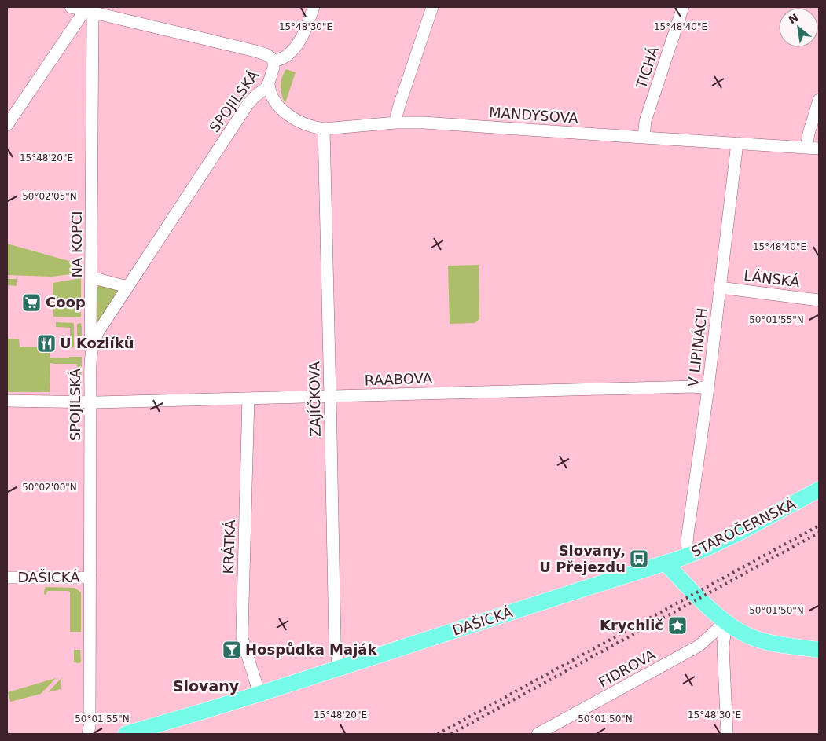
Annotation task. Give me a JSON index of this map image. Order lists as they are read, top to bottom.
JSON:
{
  "streets": {
    "main road": ["STAROČERNSKÁ", "DAŠICKÁ"],
    "street": [
      "TICHÁ",
      "SPOJILSKÁ",
      "MANDYSOVA",
      "NA KOPCI",
      "LÁNSKÁ",
      "V LIPINÁCH",
      "RAABOVA",
      "ZAJÍČKOVA",
      "KRÁTKÁ",
      "FIDROVA"
    ]
  },
  "crossings": [
    ["TICHÁ", "MANDYSOVA"],
    ["SPOJILSKÁ", "MANDYSOVA"],
    ["SPOJILSKÁ", "NA KOPCI"],
    ["SPOJILSKÁ", "RAABOVA"],
    ["SPOJILSKÁ", "DAŠICKÁ"],
    ["MANDYSOVA", "V LIPINÁCH"],
    ["MANDYSOVA", "ZAJÍČKOVA"],
    ["LÁNSKÁ", "V LIPINÁCH"],
    ["V LIPINÁCH", "RAABOVA"],
    ["V LIPINÁCH", "STAROČERNSKÁ"],
    ["RAABOVA", "ZAJÍČKOVA"],
    ["RAABOVA", "KRÁTKÁ"],
    ["ZAJÍČKOVA", "DAŠICKÁ"],
    ["STAROČERNSKÁ", "DAŠICKÁ"],
    ["KRÁTKÁ", "DAŠICKÁ"]
  ],
  "districts": ["Slovany"],
  "places": {
    "supermarket": ["Coop"],
    "restaurant": ["U Kozlíků"],
    "bus stop": ["Slovany, U Přejezdu"],
    "place": ["Krychlič"],
    "bar": ["Hospůdka Maják"]
  },
  "north": "top left",
  "coordinates": [
    "15°48'30\"E",
    "15°48'40\"E",
    "15°48'20\"E",
    "50°02'05\"N",
    "50°01'55\"N",
    "50°02'00\"N",
    "50°01'50\"N"
  ]
}
